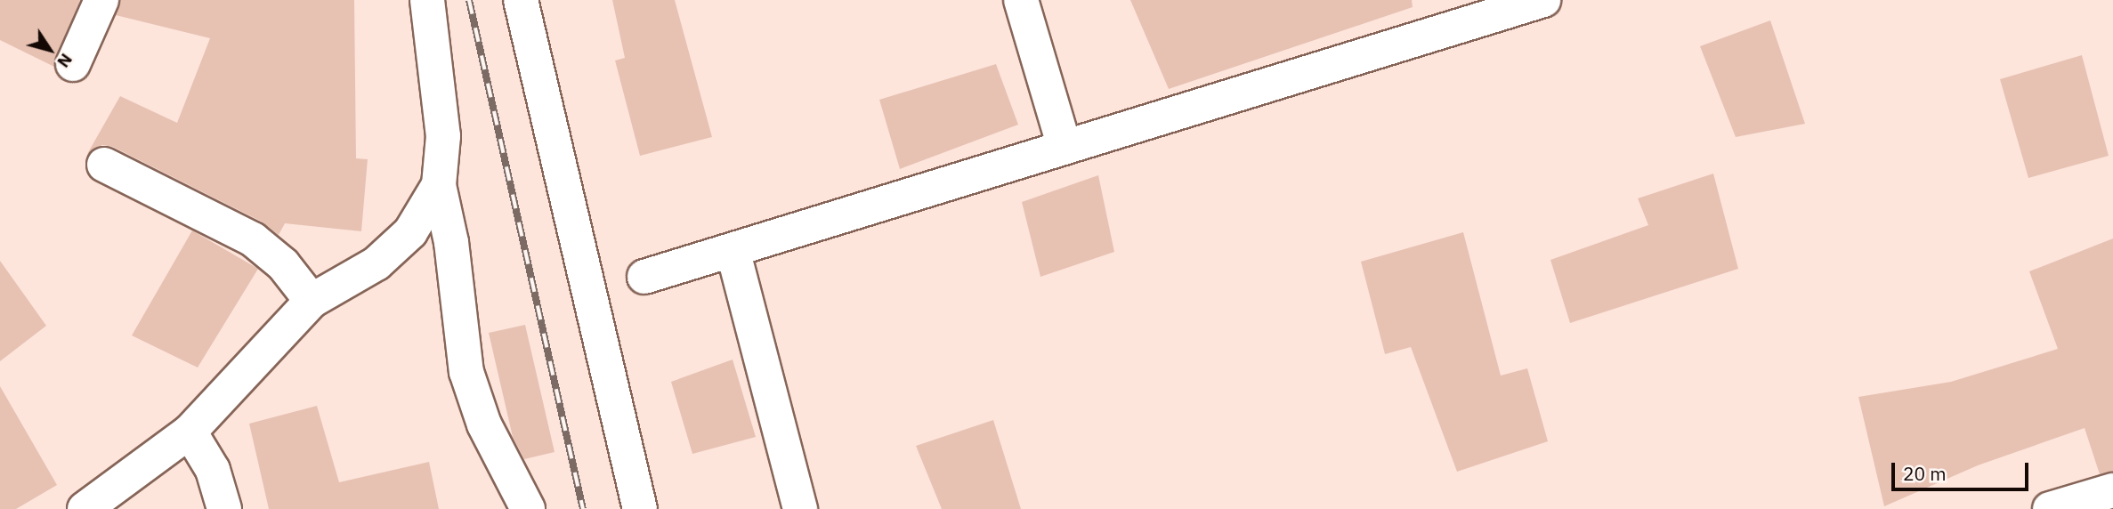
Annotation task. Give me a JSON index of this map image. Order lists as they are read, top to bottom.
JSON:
{
  "scale_bar": "20 m",
  "north": "bottom right"
}
